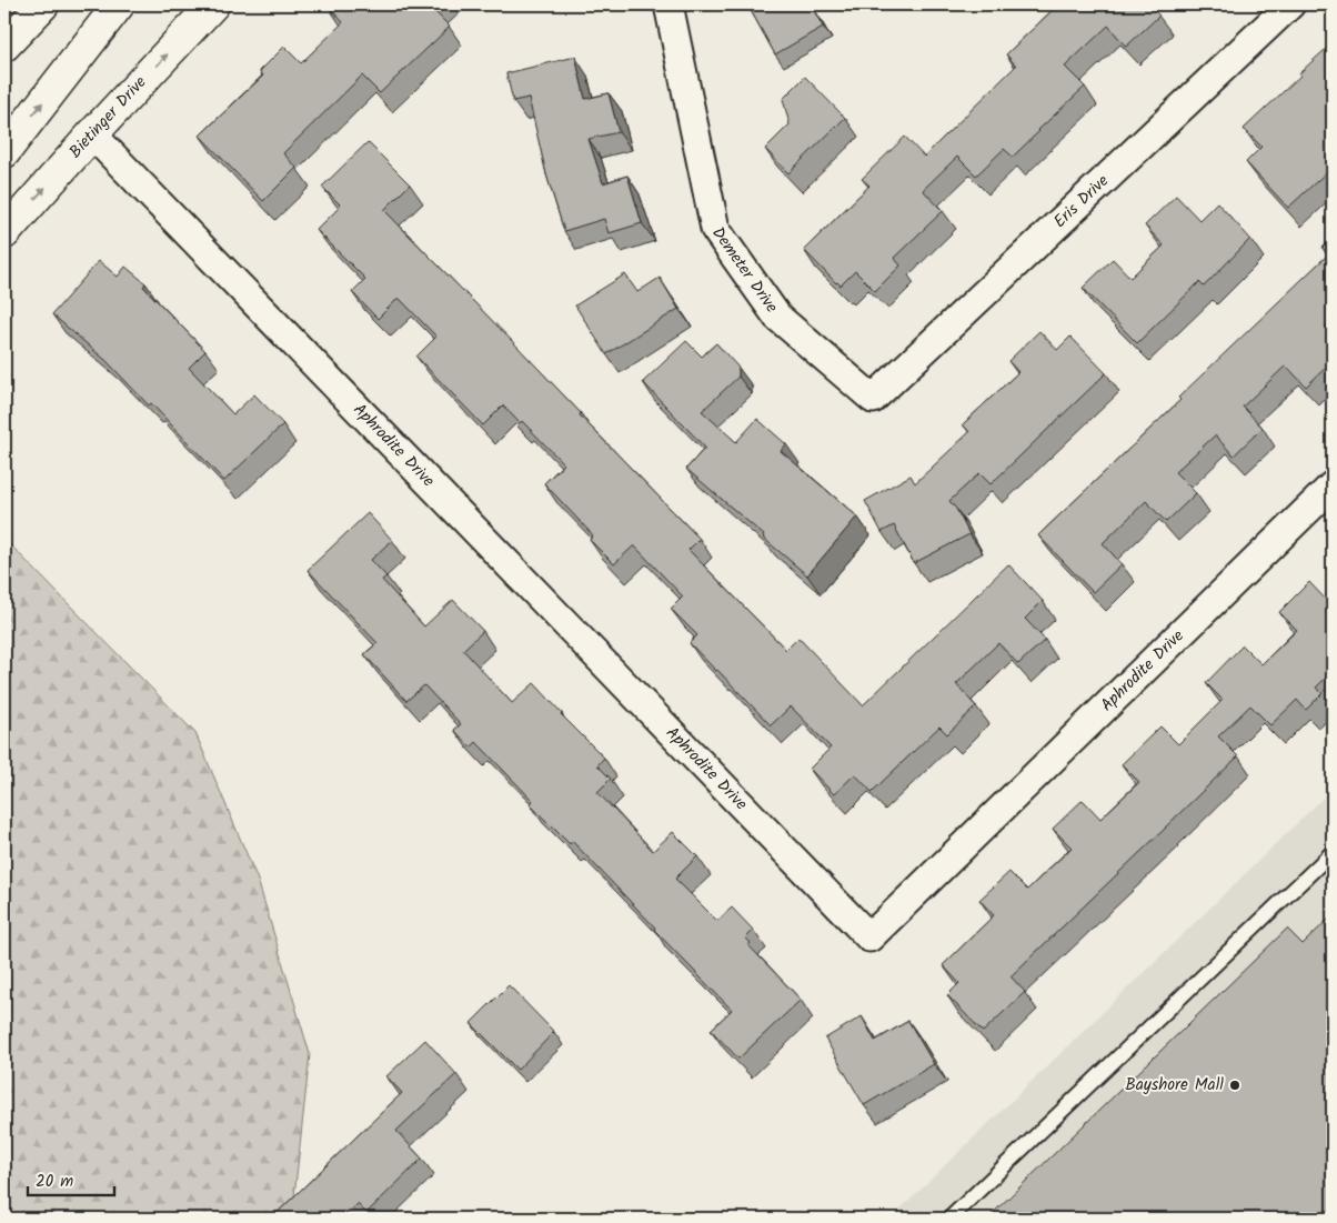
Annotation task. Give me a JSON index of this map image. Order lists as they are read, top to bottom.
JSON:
{
  "streets": {
    "main road": ["Bietinger Drive"],
    "street": ["Eris Drive", "Demeter Drive", "Aphrodite Drive"]
  },
  "crossings": [
    ["Bietinger Drive", "Aphrodite Drive"],
    ["Eris Drive", "Demeter Drive"]
  ],
  "places": ["Bayshore Mall"],
  "scale_bar": "20 m"
}
